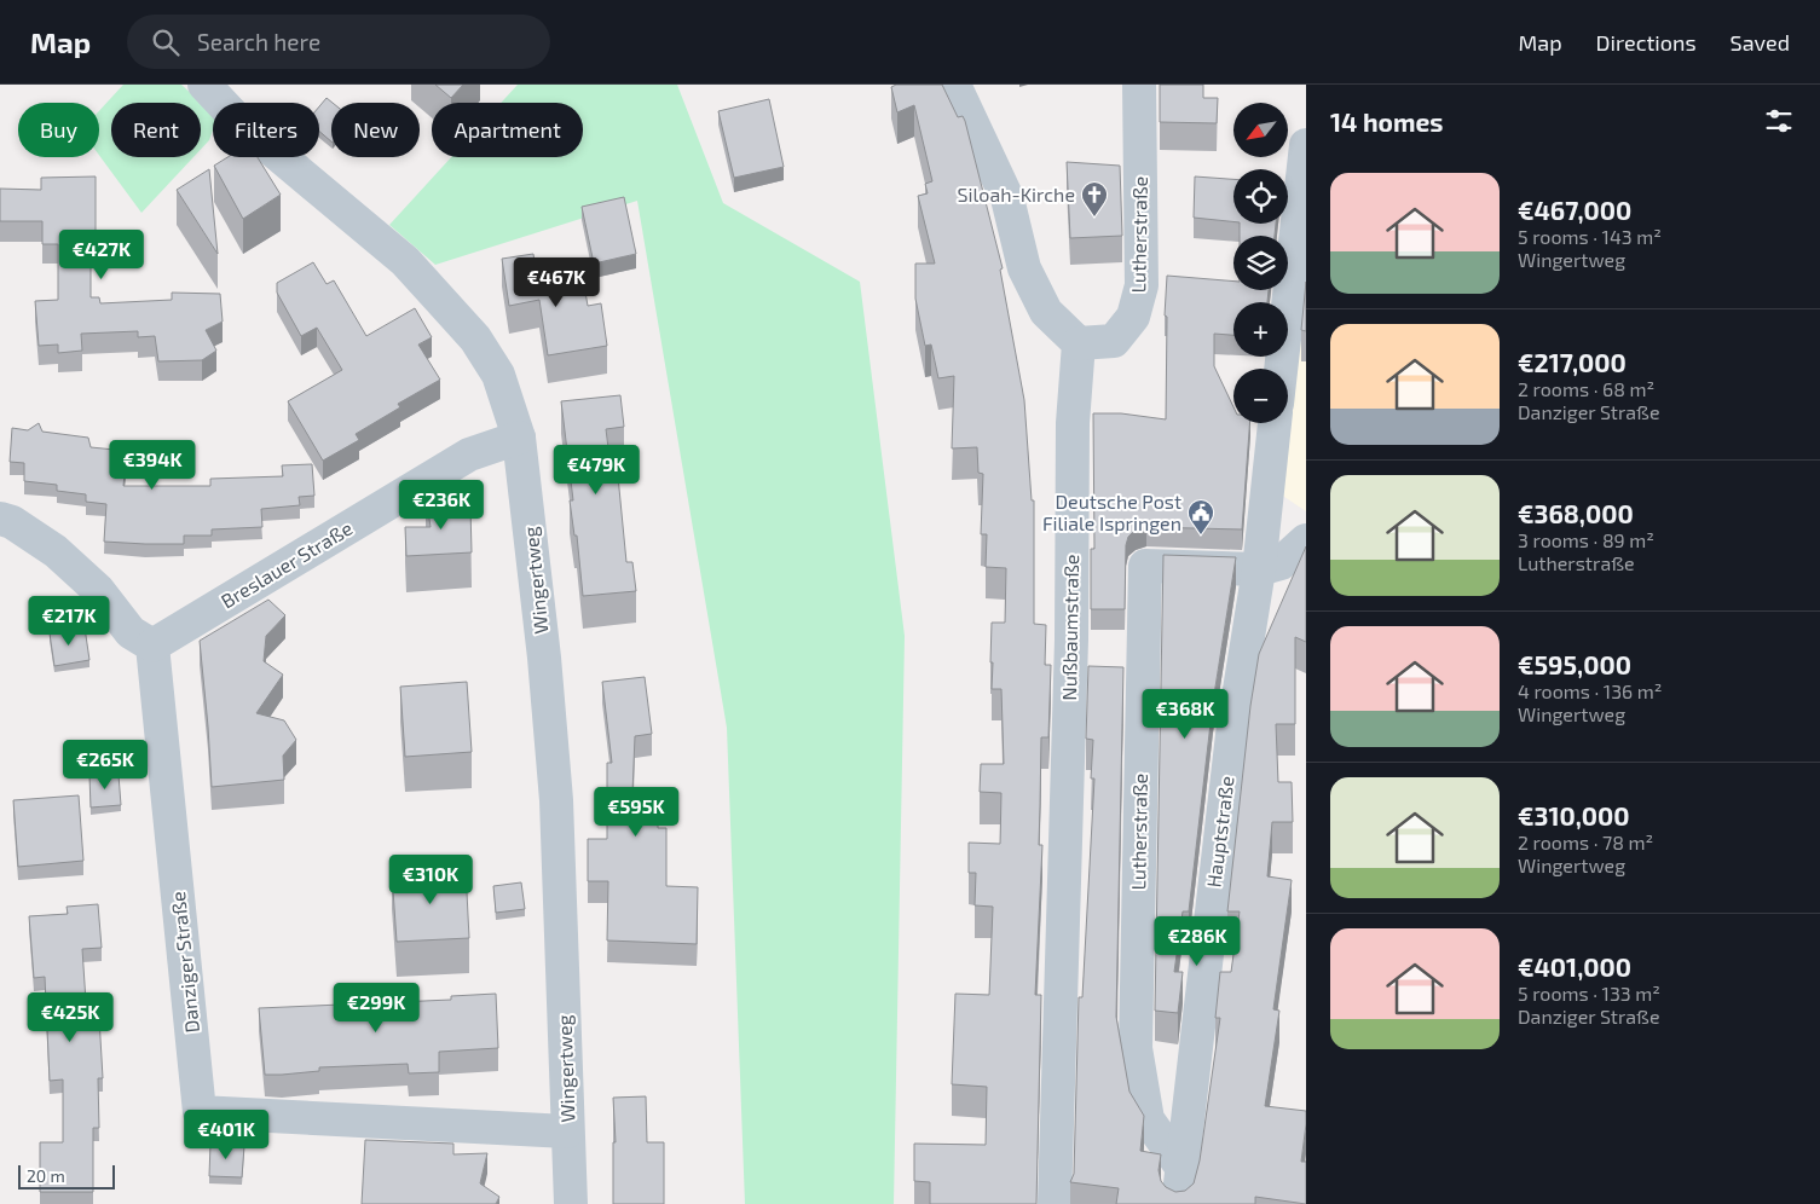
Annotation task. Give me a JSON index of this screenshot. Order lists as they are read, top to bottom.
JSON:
{
  "streets": {
    "street": [
      "Lutherstraße",
      "Breslauer Straße",
      "Wingertweg",
      "Nußbaumstraße",
      "Hauptstraße",
      "Danziger Straße"
    ]
  },
  "crossings": [
    ["Lutherstraße", "Nußbaumstraße"],
    ["Lutherstraße", "Hauptstraße"],
    ["Breslauer Straße", "Wingertweg"],
    ["Breslauer Straße", "Danziger Straße"],
    ["Wingertweg", "Danziger Straße"]
  ],
  "places": {
    "church": ["Siloah-Kirche"],
    "public building": ["Deutsche Post Filiale Ispringen"]
  },
  "scale_bar": "20 m",
  "north": "bottom left",
  "page": {
    "header": "Map",
    "search": "Search here",
    "nav": ["Map", "Directions", "Saved"],
    "heading": "14 homes",
    "map_buttons": ["+", "−"],
    "chip": [
      "Buy",
      "Rent",
      "Filters",
      "New",
      "Apartment"
    ],
    "list": [
      {
        "name": "€467,000",
        "note": "5 rooms · 143 m² · Wingertweg"
      },
      {
        "name": "€217,000",
        "note": "2 rooms · 68 m² · Danziger Straße"
      },
      {
        "name": "€368,000",
        "note": "3 rooms · 89 m² · Lutherstraße"
      },
      {
        "name": "€595,000",
        "note": "4 rooms · 136 m² · Wingertweg"
      },
      {
        "name": "€310,000",
        "note": "2 rooms · 78 m² · Wingertweg"
      },
      {
        "name": "€401,000",
        "note": "5 rooms · 133 m² · Danziger Straße"
      }
    ],
    "price": [
      "€427K",
      "€467K",
      "€394K",
      "€479K",
      "€236K",
      "€217K",
      "€368K",
      "€265K",
      "€595K",
      "€310K",
      "€286K",
      "€299K",
      "€425K",
      "€401K"
    ],
    "scale": "20 m"
  }
}
